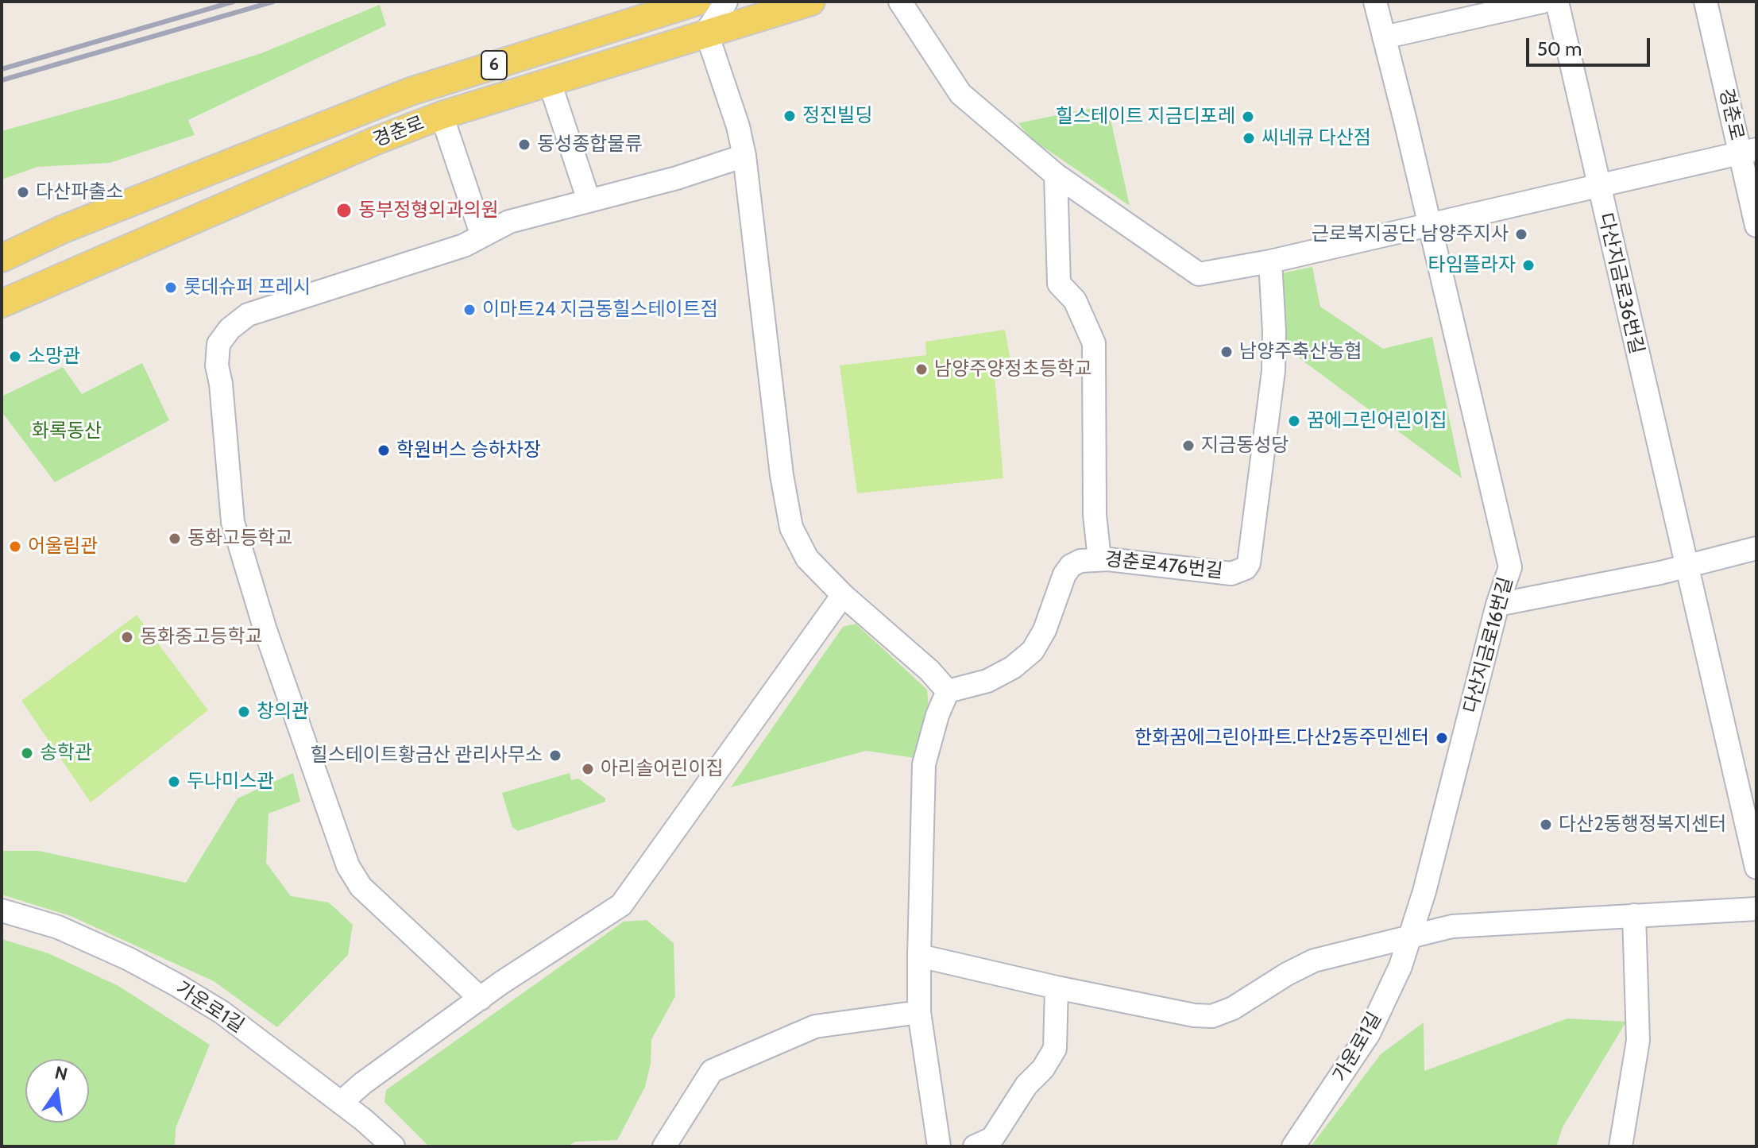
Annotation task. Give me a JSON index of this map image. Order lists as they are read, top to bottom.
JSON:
{
  "streets": {
    "main road": ["6", "경춘로"],
    "street": [
      "다산지금로36번길",
      "경춘로476번길",
      "다산지금로16번길",
      "가운로1길"
    ]
  },
  "crossings": [
    ["다산지금로16번길", "가운로1길"]
  ],
  "parks": ["화록동산"],
  "places": [
    "정진빌딩",
    "힐스테이트 지금디포레",
    "씨네큐 다산점",
    "동성종합물류",
    "다산파출소",
    "동부정형외과의원",
    "근로복지공단 남양주지사",
    "타임플라자",
    "롯데슈퍼 프레시",
    "이마트24 지금동힐스테이트점",
    "남양주축산농협",
    "소망관",
    "남양주양정초등학교",
    "꿈에그린어린이집",
    "지금동성당",
    "학원버스 승하차장",
    "동화고등학교",
    "어울림관",
    "동화중고등학교",
    "창의관",
    "한화꿈에그린아파트.다산2동주민센터",
    "송학관",
    "힐스테이트황금산 관리사무소",
    "아리솔어린이집",
    "두나미스관",
    "다산2동행정복지센터"
  ],
  "scale_bar": "50 m",
  "north": "top"
}
